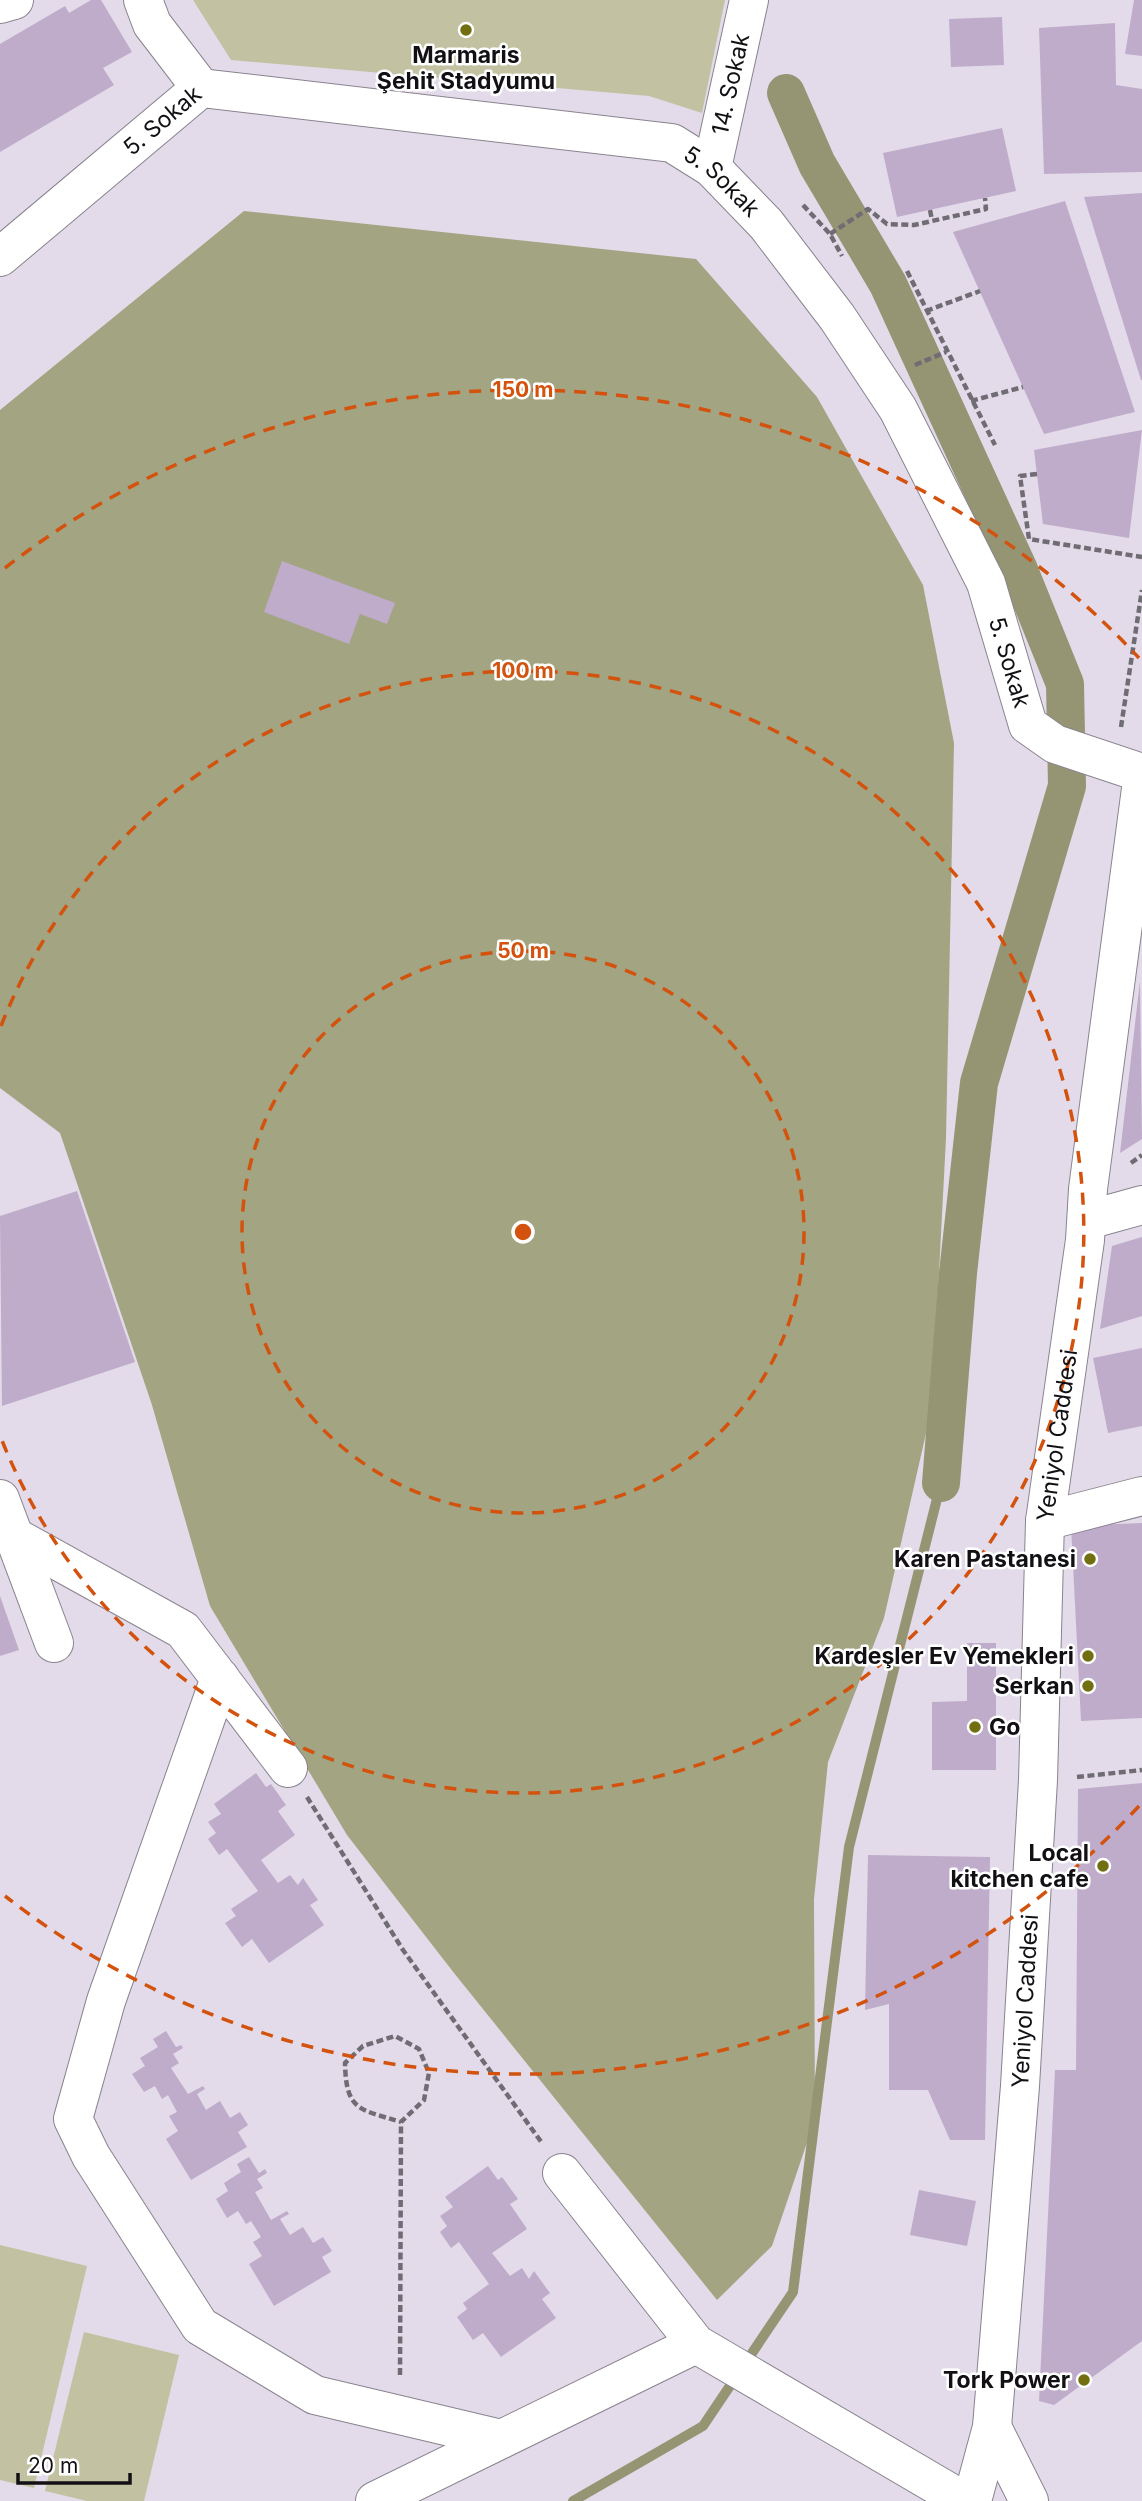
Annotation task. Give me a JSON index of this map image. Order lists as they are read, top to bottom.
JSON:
{
  "streets": {
    "street": ["14. Sokak", "5. Sokak", "Yeniyol Caddesi"]
  },
  "crossings": [
    ["14. Sokak", "5. Sokak"]
  ],
  "places": [
    "Marmaris Şehit Stadyumu",
    "Karen Pastanesi",
    "Kardeşler Ev Yemekleri",
    "Serkan",
    "Go",
    "Local kitchen cafe",
    "Tork Power"
  ],
  "scale_bar": "20 m",
  "rings": ["150 m", "100 m", "50 m"]
}
